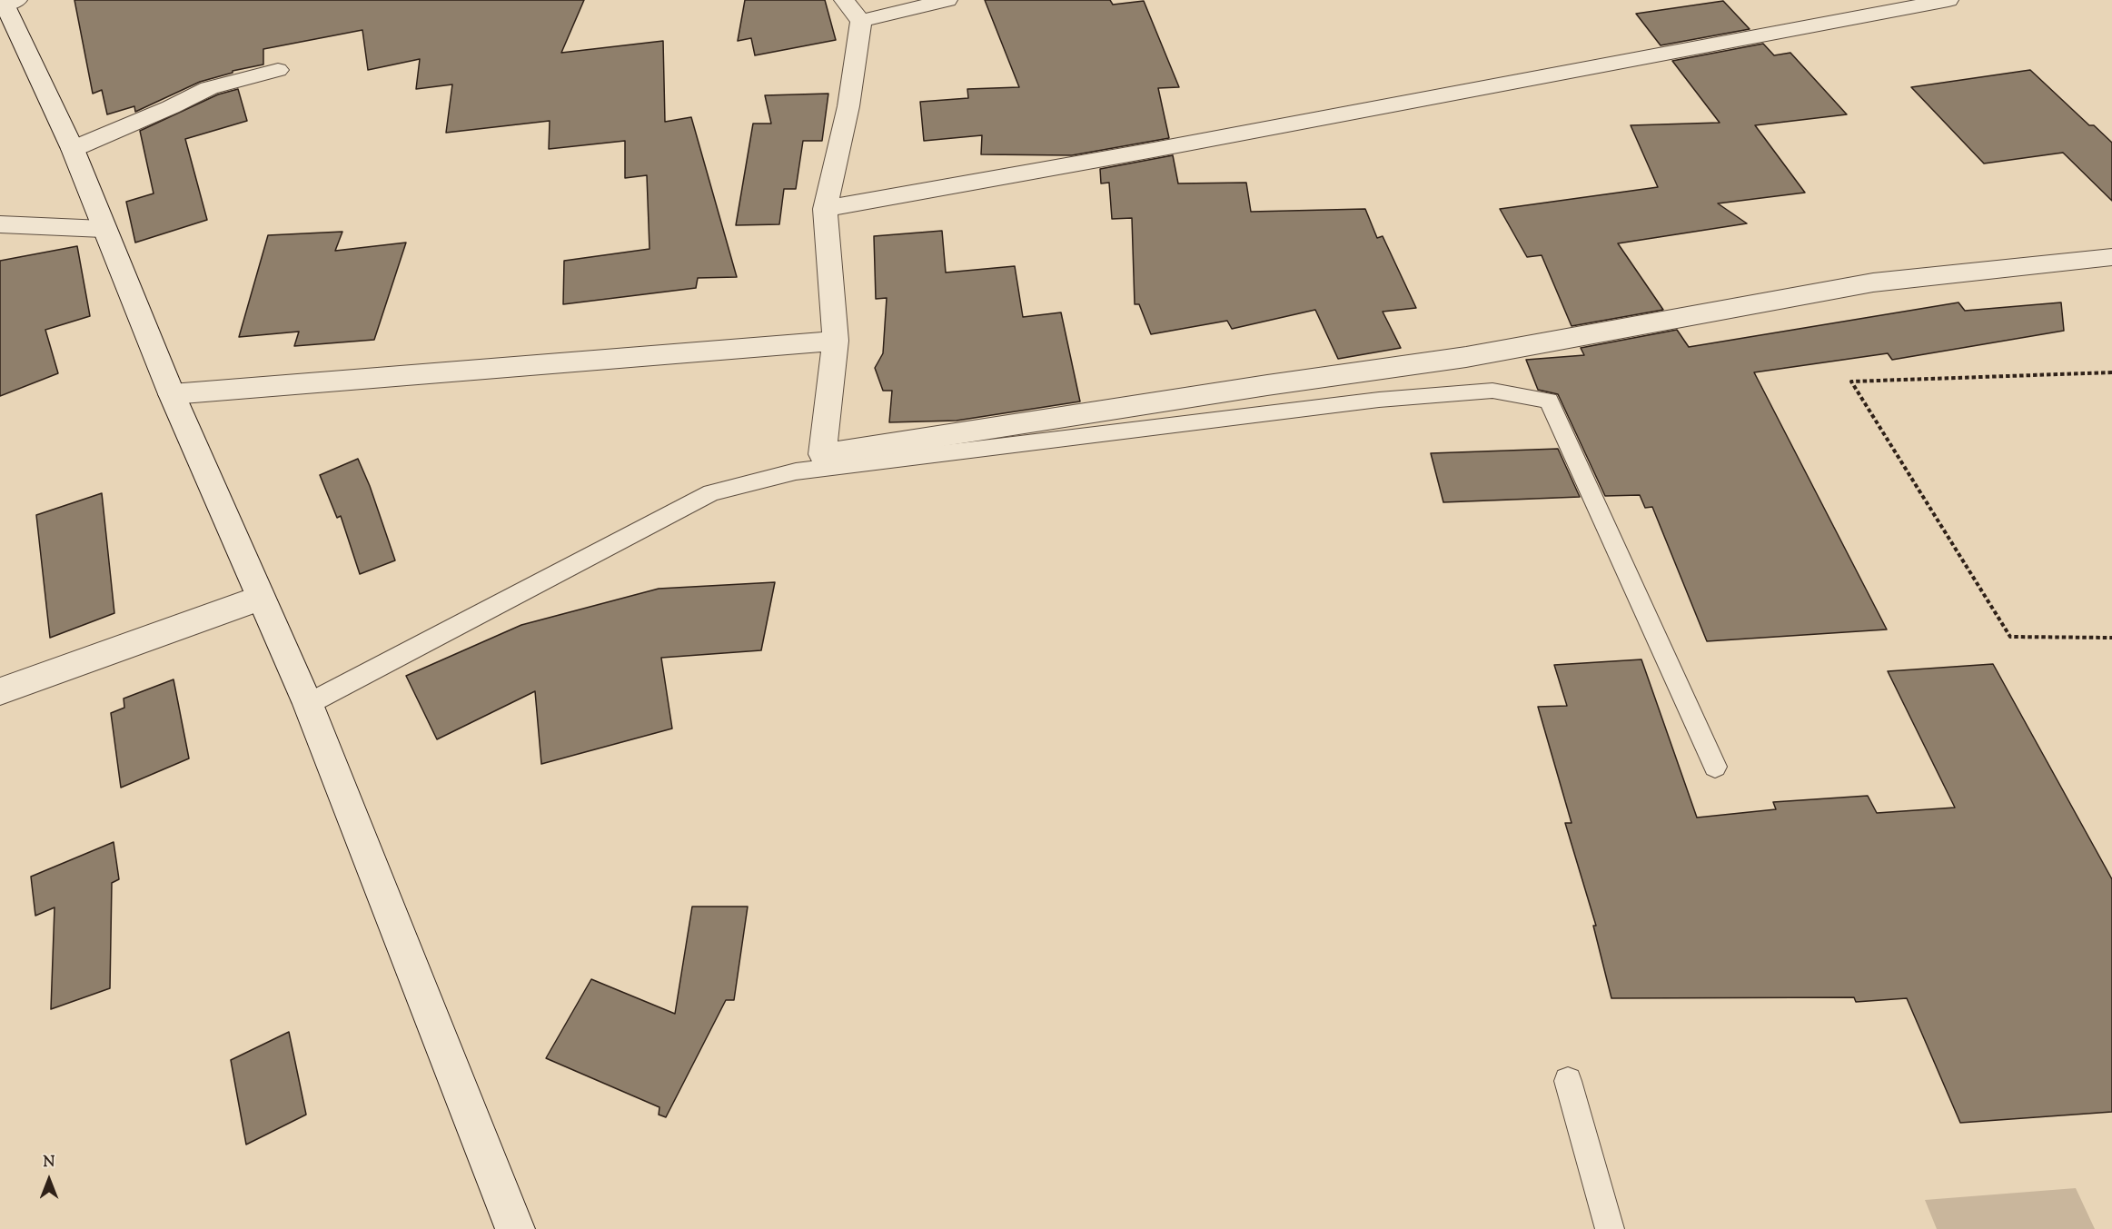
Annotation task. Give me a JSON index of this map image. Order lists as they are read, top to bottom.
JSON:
{
  "north": "top"
}
